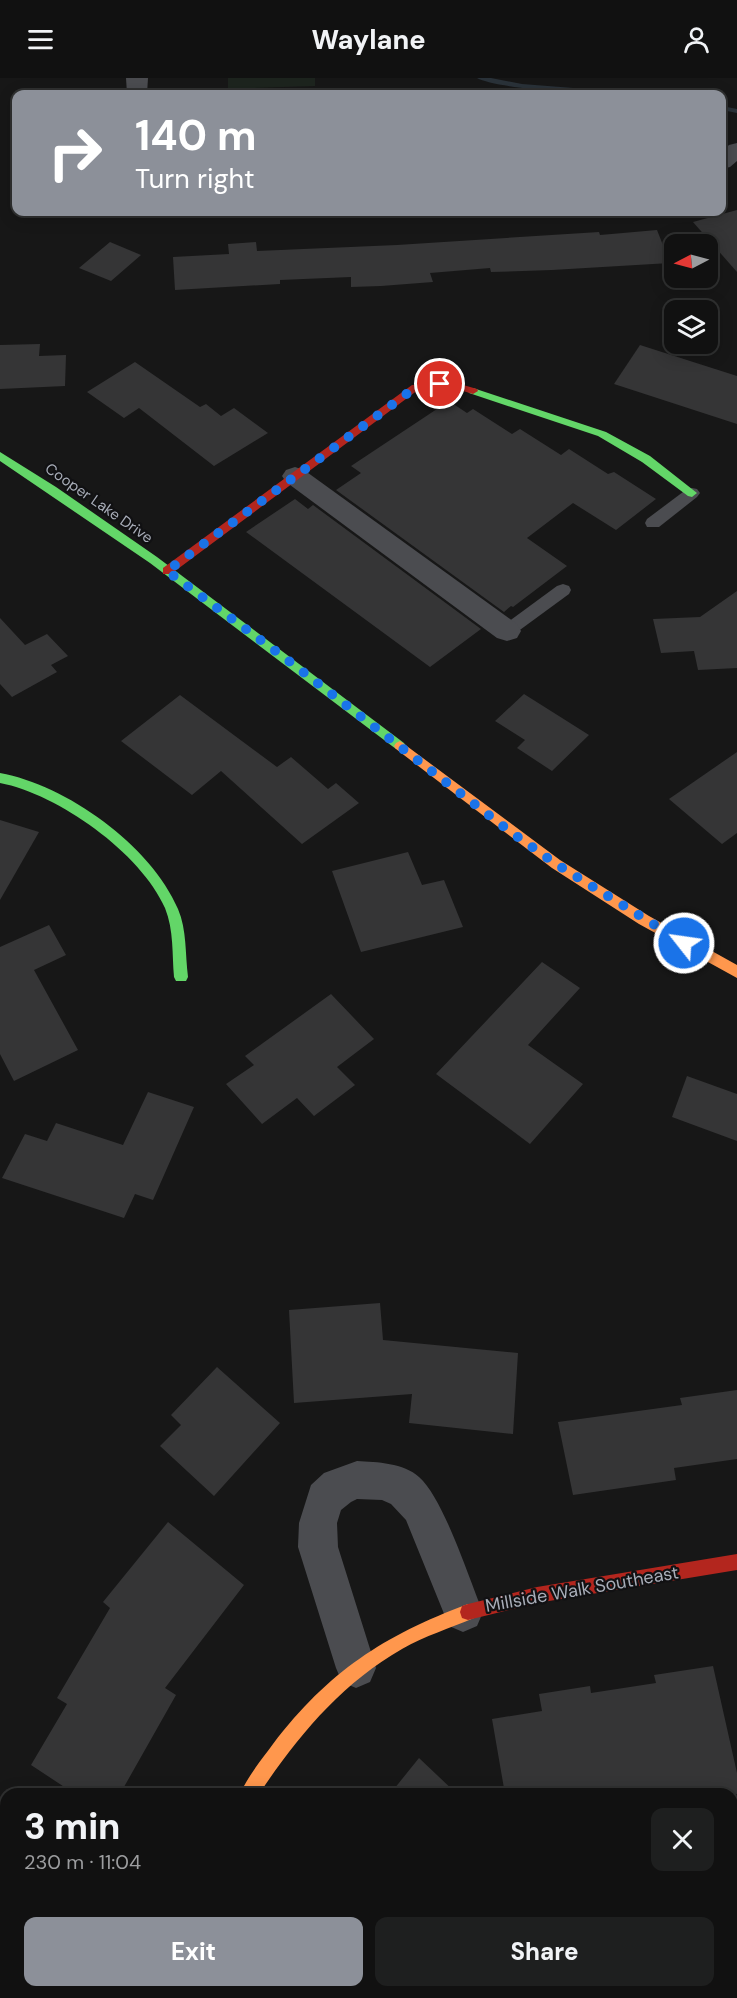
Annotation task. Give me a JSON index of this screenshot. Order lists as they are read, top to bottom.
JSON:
{
  "streets": {
    "street": ["Cooper Lake Drive", "Millside Walk Southeast"]
  },
  "north": "left",
  "page": {
    "header": "Waylane",
    "turn": ["140 m", "Turn right"],
    "heading": ["3 min", "230 m · 11:04"],
    "buttons": ["Exit", "Share"]
  }
}
